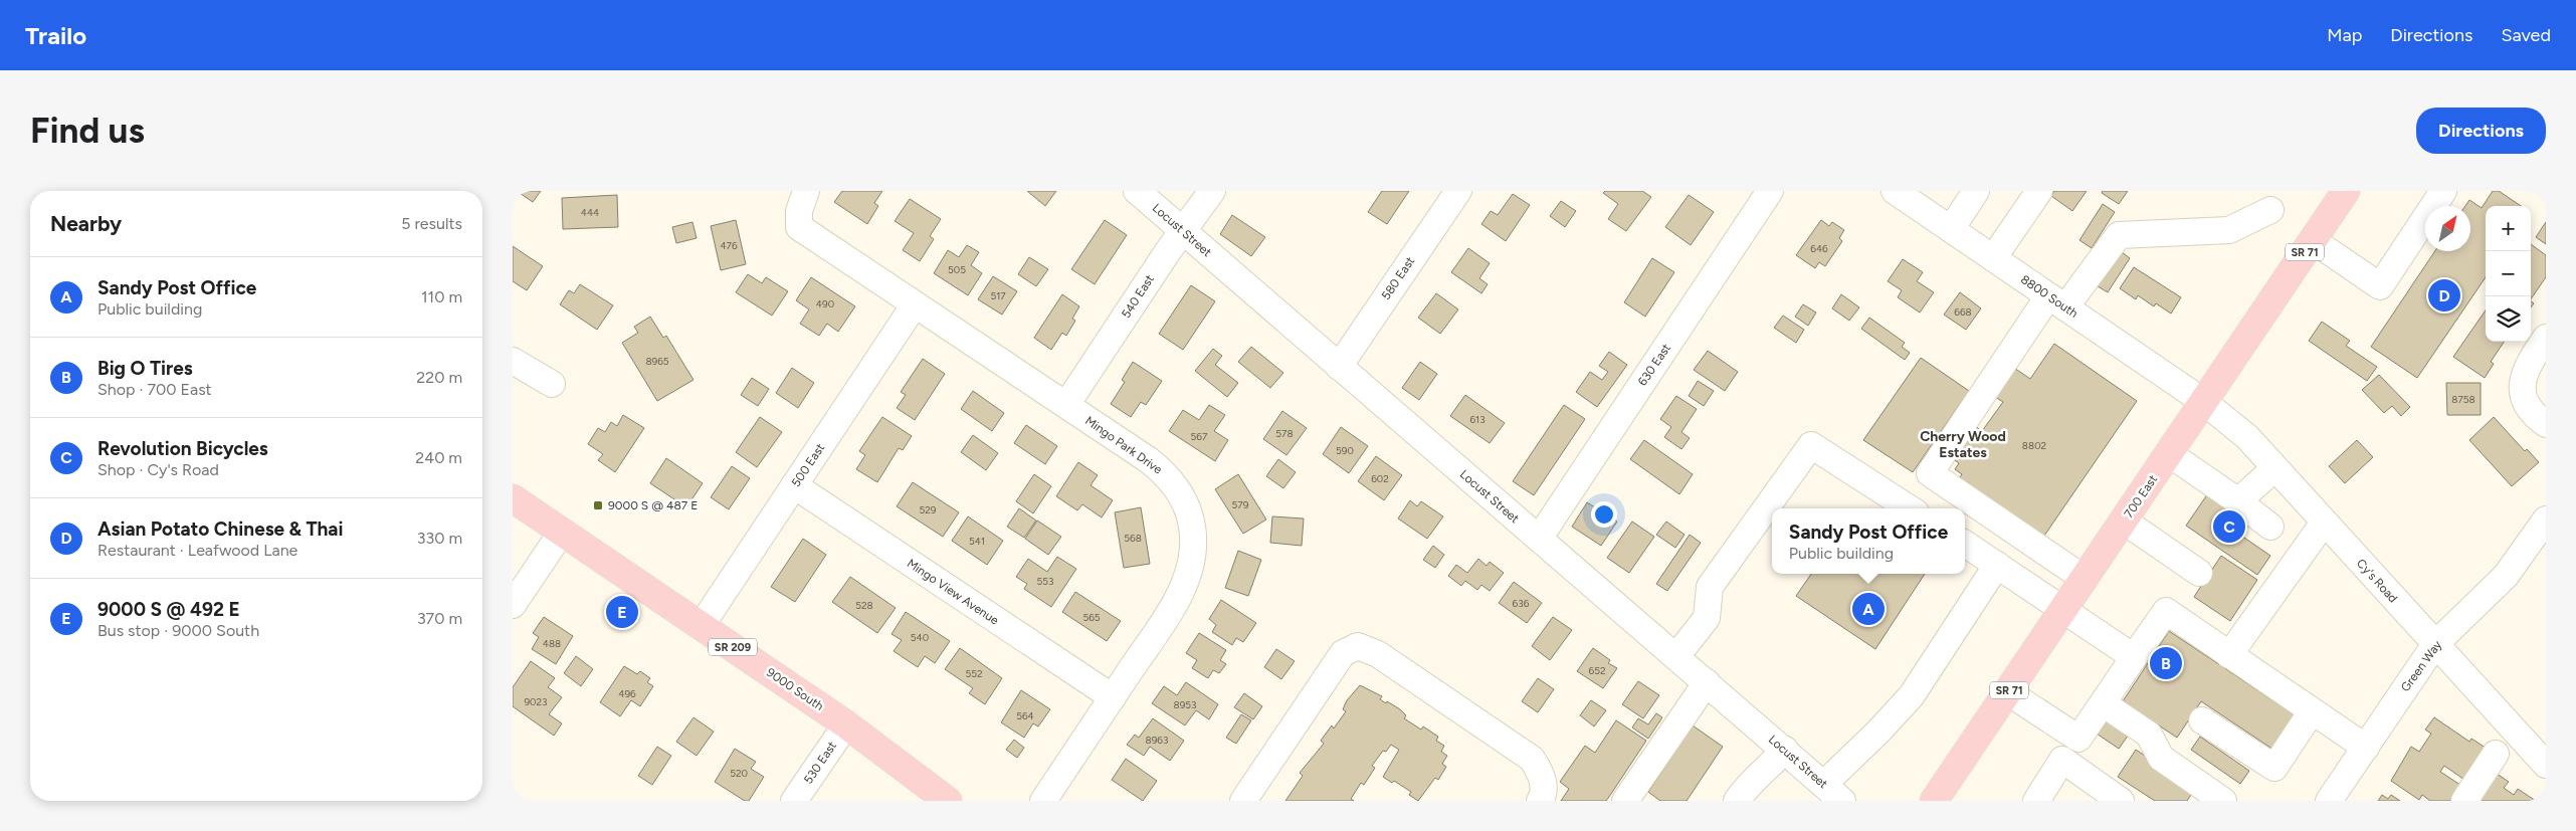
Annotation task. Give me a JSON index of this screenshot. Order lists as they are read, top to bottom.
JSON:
{
  "streets": {
    "main road": [
      "SR 71",
      "700 East",
      "SR 209",
      "9000 South"
    ],
    "street": [
      "Locust Street",
      "580 East",
      "540 East",
      "8800 South",
      "630 East",
      "Mingo Park Drive",
      "500 East",
      "Cy's Road",
      "Mingo View Avenue",
      "Green Way",
      "530 East"
    ]
  },
  "crossings": [
    ["Locust Street", "580 East"],
    ["Locust Street", "540 East"],
    ["Locust Street", "630 East"],
    ["540 East", "Mingo Park Drive"],
    ["8800 South", "700 East"],
    ["8800 South", "Cy's Road"],
    ["Mingo Park Drive", "500 East"],
    ["Mingo Park Drive", "Mingo View Avenue"],
    ["500 East", "Mingo View Avenue"],
    ["500 East", "9000 South"],
    ["700 East", "Cy's Road"],
    ["Cy's Road", "Green Way"],
    ["9000 South", "530 East"]
  ],
  "districts": ["Cherry Wood Estates"],
  "places": {
    "transit": ["9000 S @ 487 E"]
  },
  "house_numbers": [
    "444",
    "476",
    "646",
    "505",
    "517",
    "490",
    "668",
    "8965",
    "8758",
    "613",
    "578",
    "567",
    "8802",
    "590",
    "602",
    "579",
    "529",
    "568",
    "541",
    "553",
    "636",
    "528",
    "565",
    "540",
    "488",
    "652",
    "552",
    "496",
    "9023",
    "8953",
    "564",
    "8963",
    "520"
  ],
  "north": "top right",
  "page": {
    "header": "Trailo",
    "nav": ["Map", "Directions", "Saved"],
    "buttons": "Directions",
    "title": "Find us",
    "heading": ["Nearby", "5 results"],
    "map_buttons": ["+", "−"],
    "list": [
      {
        "mark": "A",
        "name": "Sandy Post Office",
        "note": "Public building",
        "value": "110 m"
      },
      {
        "mark": "B",
        "name": "Big O Tires",
        "note": "Shop · 700 East",
        "value": "220 m"
      },
      {
        "mark": "C",
        "name": "Revolution Bicycles",
        "note": "Shop · Cy's Road",
        "value": "240 m"
      },
      {
        "mark": "D",
        "name": "Asian Potato Chinese & Thai",
        "note": "Restaurant · Leafwood Lane",
        "value": "330 m"
      },
      {
        "mark": "E",
        "name": "9000 S @ 492 E",
        "note": "Bus stop · 9000 South",
        "value": "370 m"
      }
    ],
    "pins": [
      "D",
      "C",
      "A",
      "E",
      "B"
    ],
    "popup": ["Sandy Post Office", "Public building"]
  }
}
